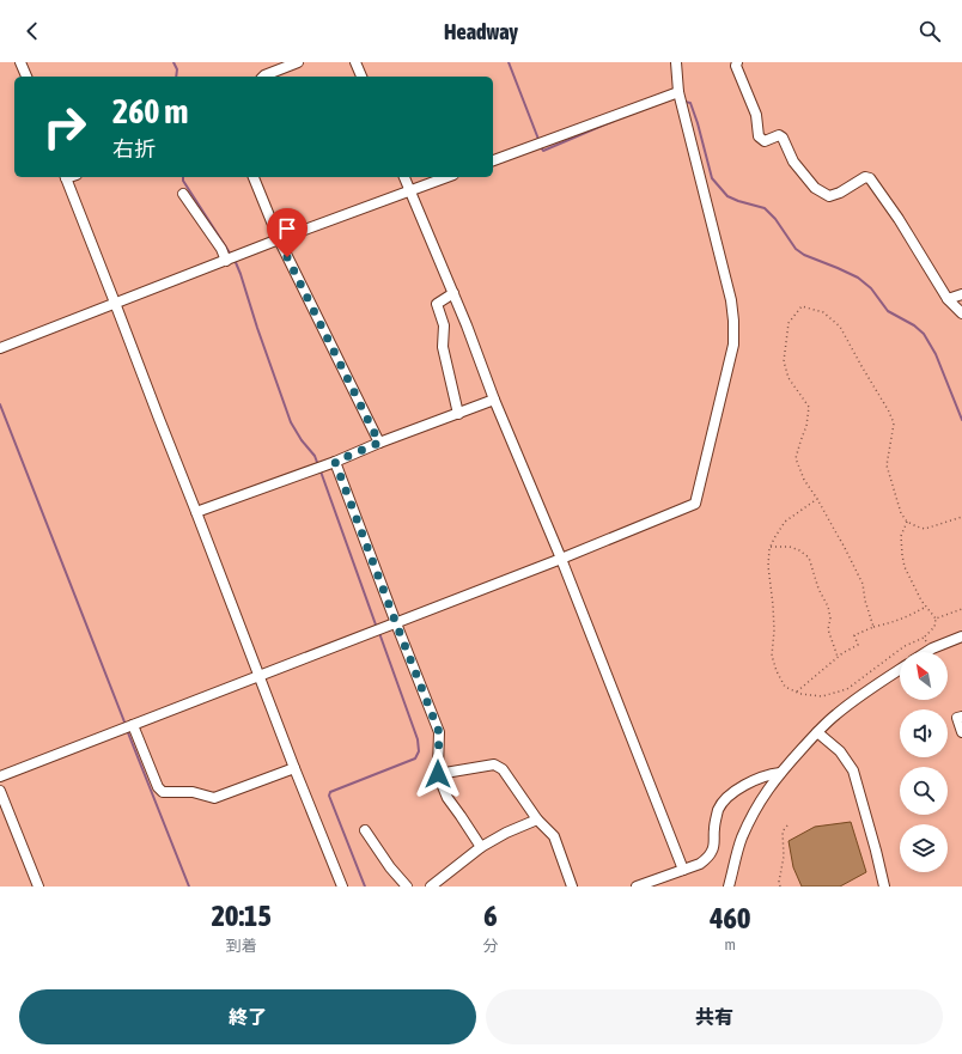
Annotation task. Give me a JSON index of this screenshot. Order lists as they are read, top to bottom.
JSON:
{
  "north": "top left",
  "page": {
    "header": "Headway",
    "turn": ["260 m", "右折"],
    "eta": [
      "20:15",
      "到着",
      "6",
      "分",
      "460",
      "m"
    ],
    "buttons": ["終了", "共有"]
  }
}
